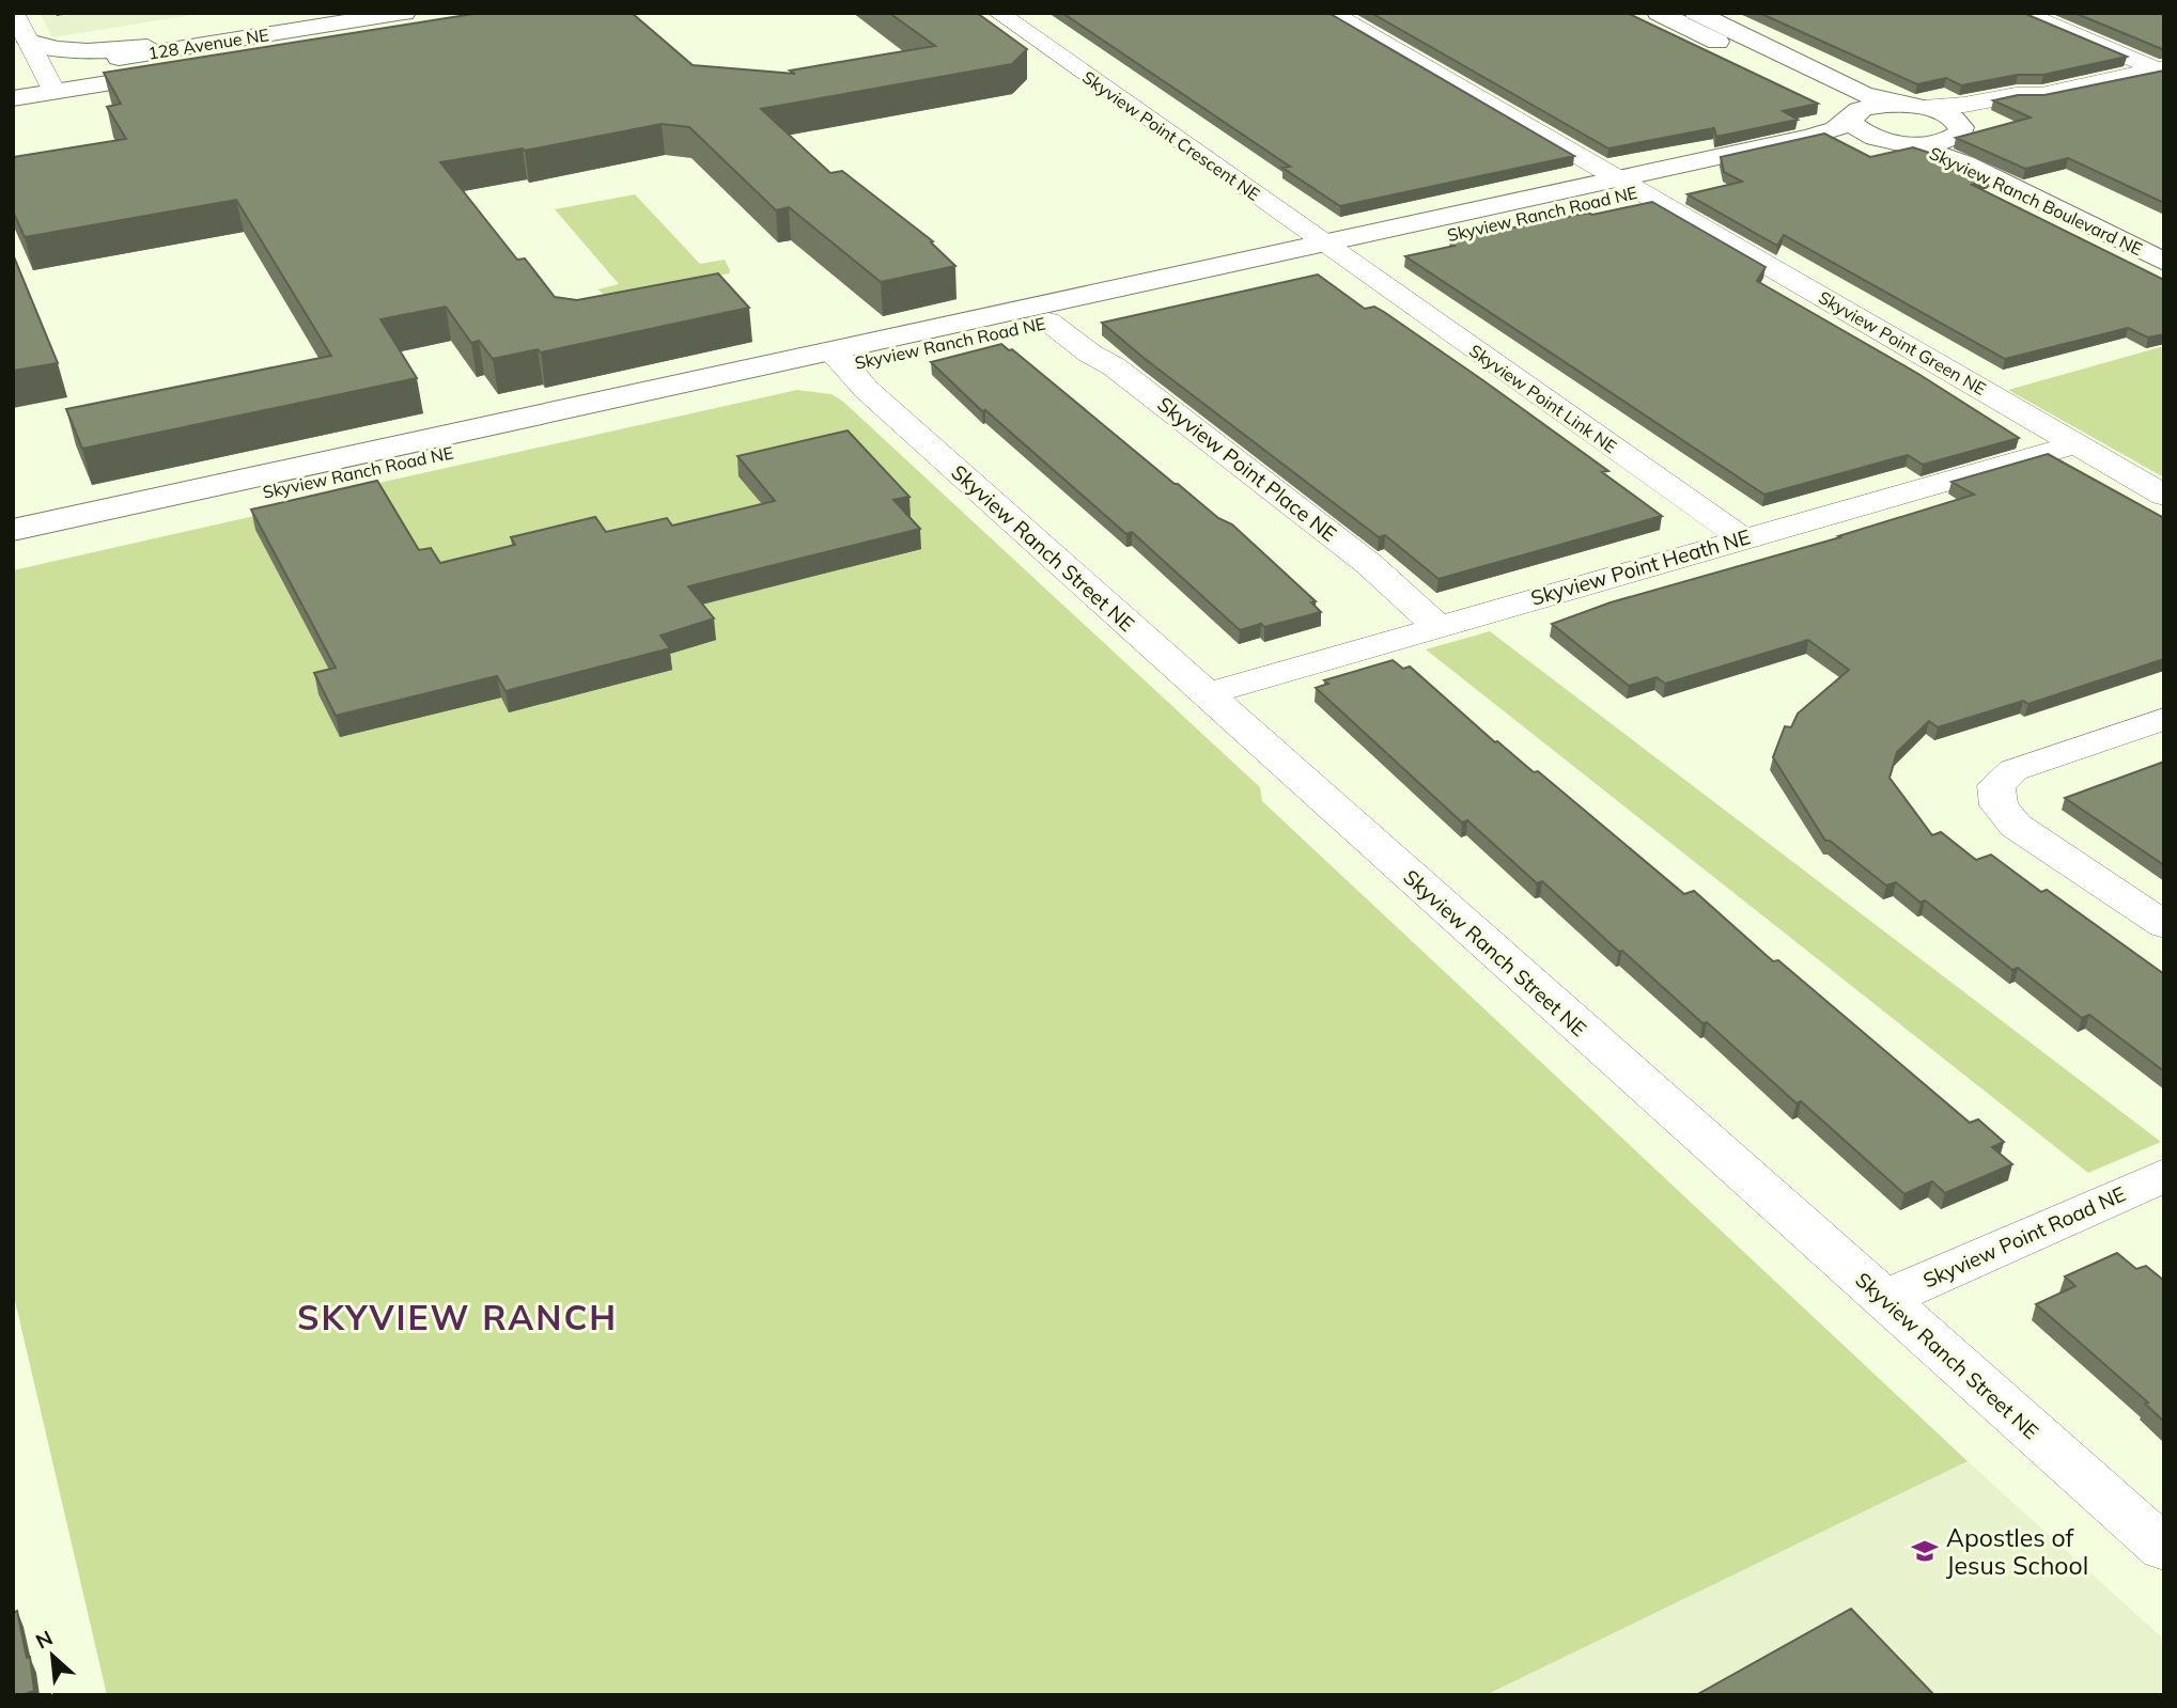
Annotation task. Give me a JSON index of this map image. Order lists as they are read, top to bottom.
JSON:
{
  "streets": {
    "street": [
      "128 Avenue NE",
      "Skyview Point Crescent NE",
      "Skyview Ranch Boulevard NE",
      "Skyview Ranch Road NE",
      "Skyview Point Green NE",
      "Skyview Point Link NE",
      "Skyview Point Place NE",
      "Skyview Ranch Street NE",
      "Skyview Point Heath NE",
      "Skyview Point Road NE"
    ]
  },
  "crossings": [
    ["Skyview Point Crescent NE", "Skyview Ranch Road NE"],
    ["Skyview Point Crescent NE", "Skyview Point Link NE"],
    ["Skyview Ranch Boulevard NE", "Skyview Ranch Road NE"],
    ["Skyview Ranch Road NE", "Skyview Point Green NE"],
    ["Skyview Ranch Road NE", "Skyview Point Link NE"],
    ["Skyview Ranch Road NE", "Skyview Point Place NE"],
    ["Skyview Ranch Road NE", "Skyview Ranch Street NE"],
    ["Skyview Point Green NE", "Skyview Point Heath NE"],
    ["Skyview Point Link NE", "Skyview Point Heath NE"],
    ["Skyview Point Place NE", "Skyview Point Heath NE"],
    ["Skyview Ranch Street NE", "Skyview Point Heath NE"],
    ["Skyview Ranch Street NE", "Skyview Point Road NE"]
  ],
  "districts": ["SKYVIEW RANCH"],
  "places": {
    "school or university": ["Apostles of Jesus School"]
  },
  "north": "top left"
}
